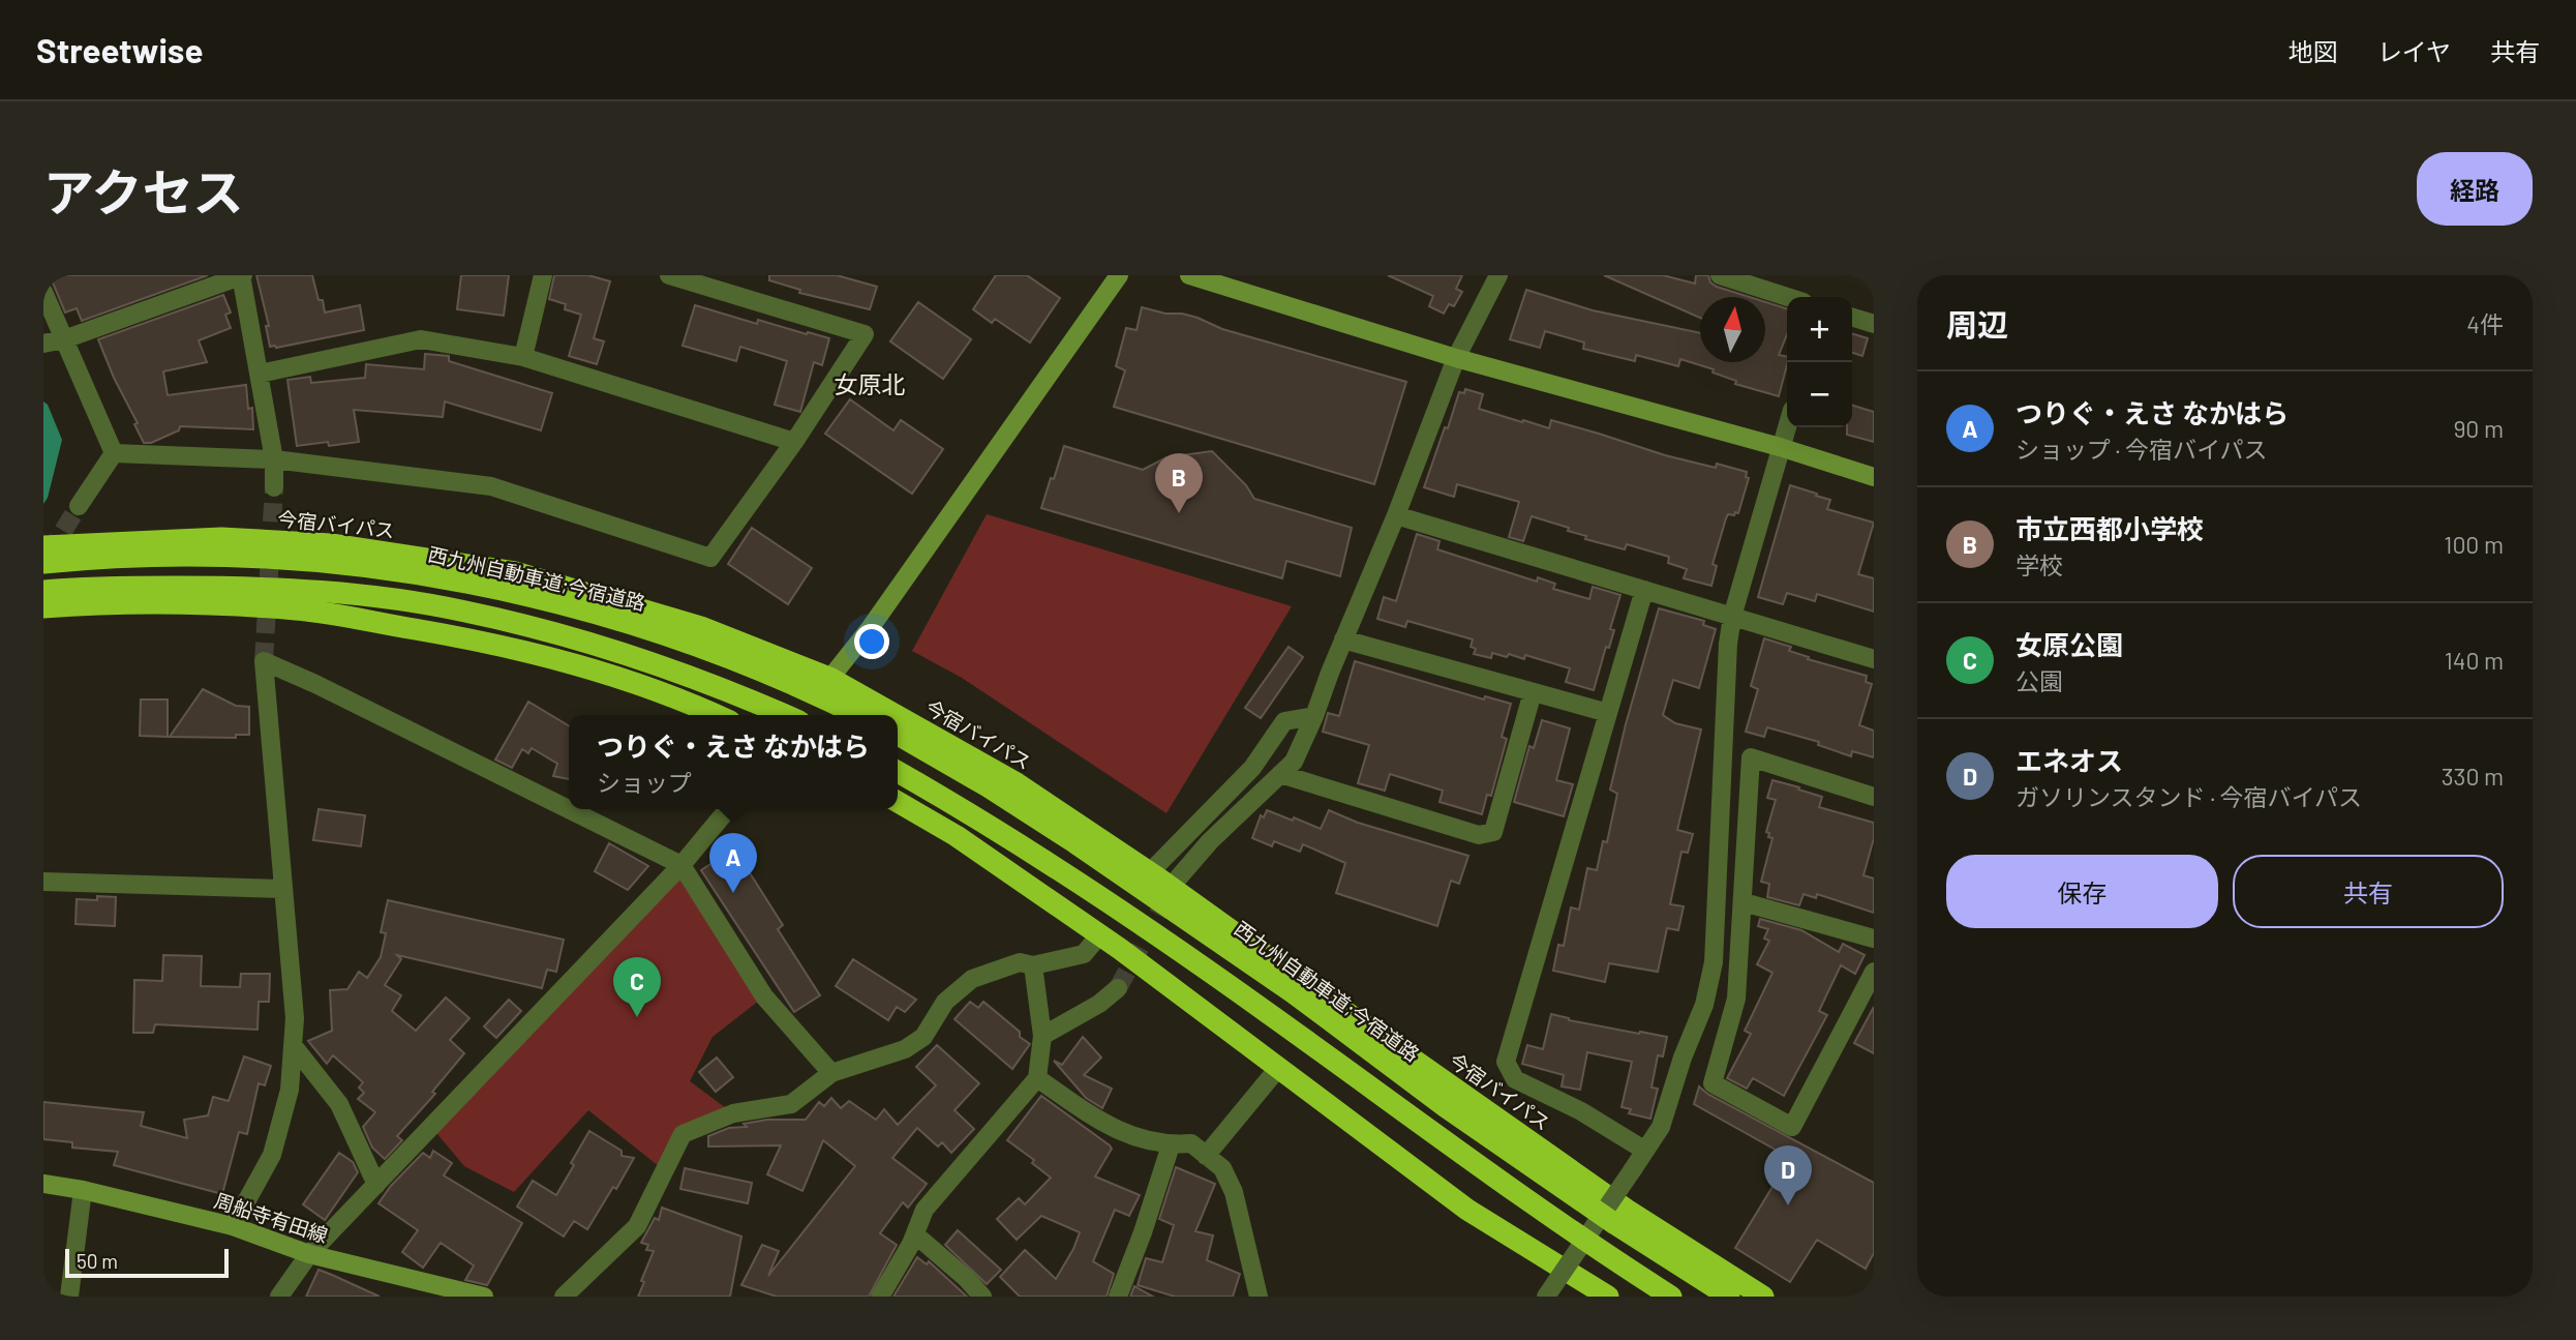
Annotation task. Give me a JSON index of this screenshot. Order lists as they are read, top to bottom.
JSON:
{
  "streets": {
    "highway": ["今宿バイパス", "西九州自動車道;今宿道路"],
    "street": ["周船寺有田線"]
  },
  "districts": ["女原北"],
  "scale_bar": "50 m",
  "north": "top",
  "page": {
    "header": "Streetwise",
    "nav": ["地図", "レイヤ", "共有"],
    "title": "アクセス",
    "buttons": [
      "経路",
      ["保存", "共有"]
    ],
    "heading": ["周辺", "4件"],
    "map_buttons": ["+", "−"],
    "list": [
      {
        "mark": "A",
        "name": "つりぐ・えさ なかはら",
        "note": "ショップ · 今宿バイパス",
        "value": "90 m"
      },
      {
        "mark": "B",
        "name": "市立西都小学校",
        "note": "学校",
        "value": "100 m"
      },
      {
        "mark": "C",
        "name": "女原公園",
        "note": "公園",
        "value": "140 m"
      },
      {
        "mark": "D",
        "name": "エネオス",
        "note": "ガソリンスタンド · 今宿バイパス",
        "value": "330 m"
      }
    ],
    "pins": [
      "B",
      "A",
      "C",
      "D"
    ],
    "popup": ["つりぐ・えさ なかはら", "ショップ"],
    "scale": "50 m"
  }
}
